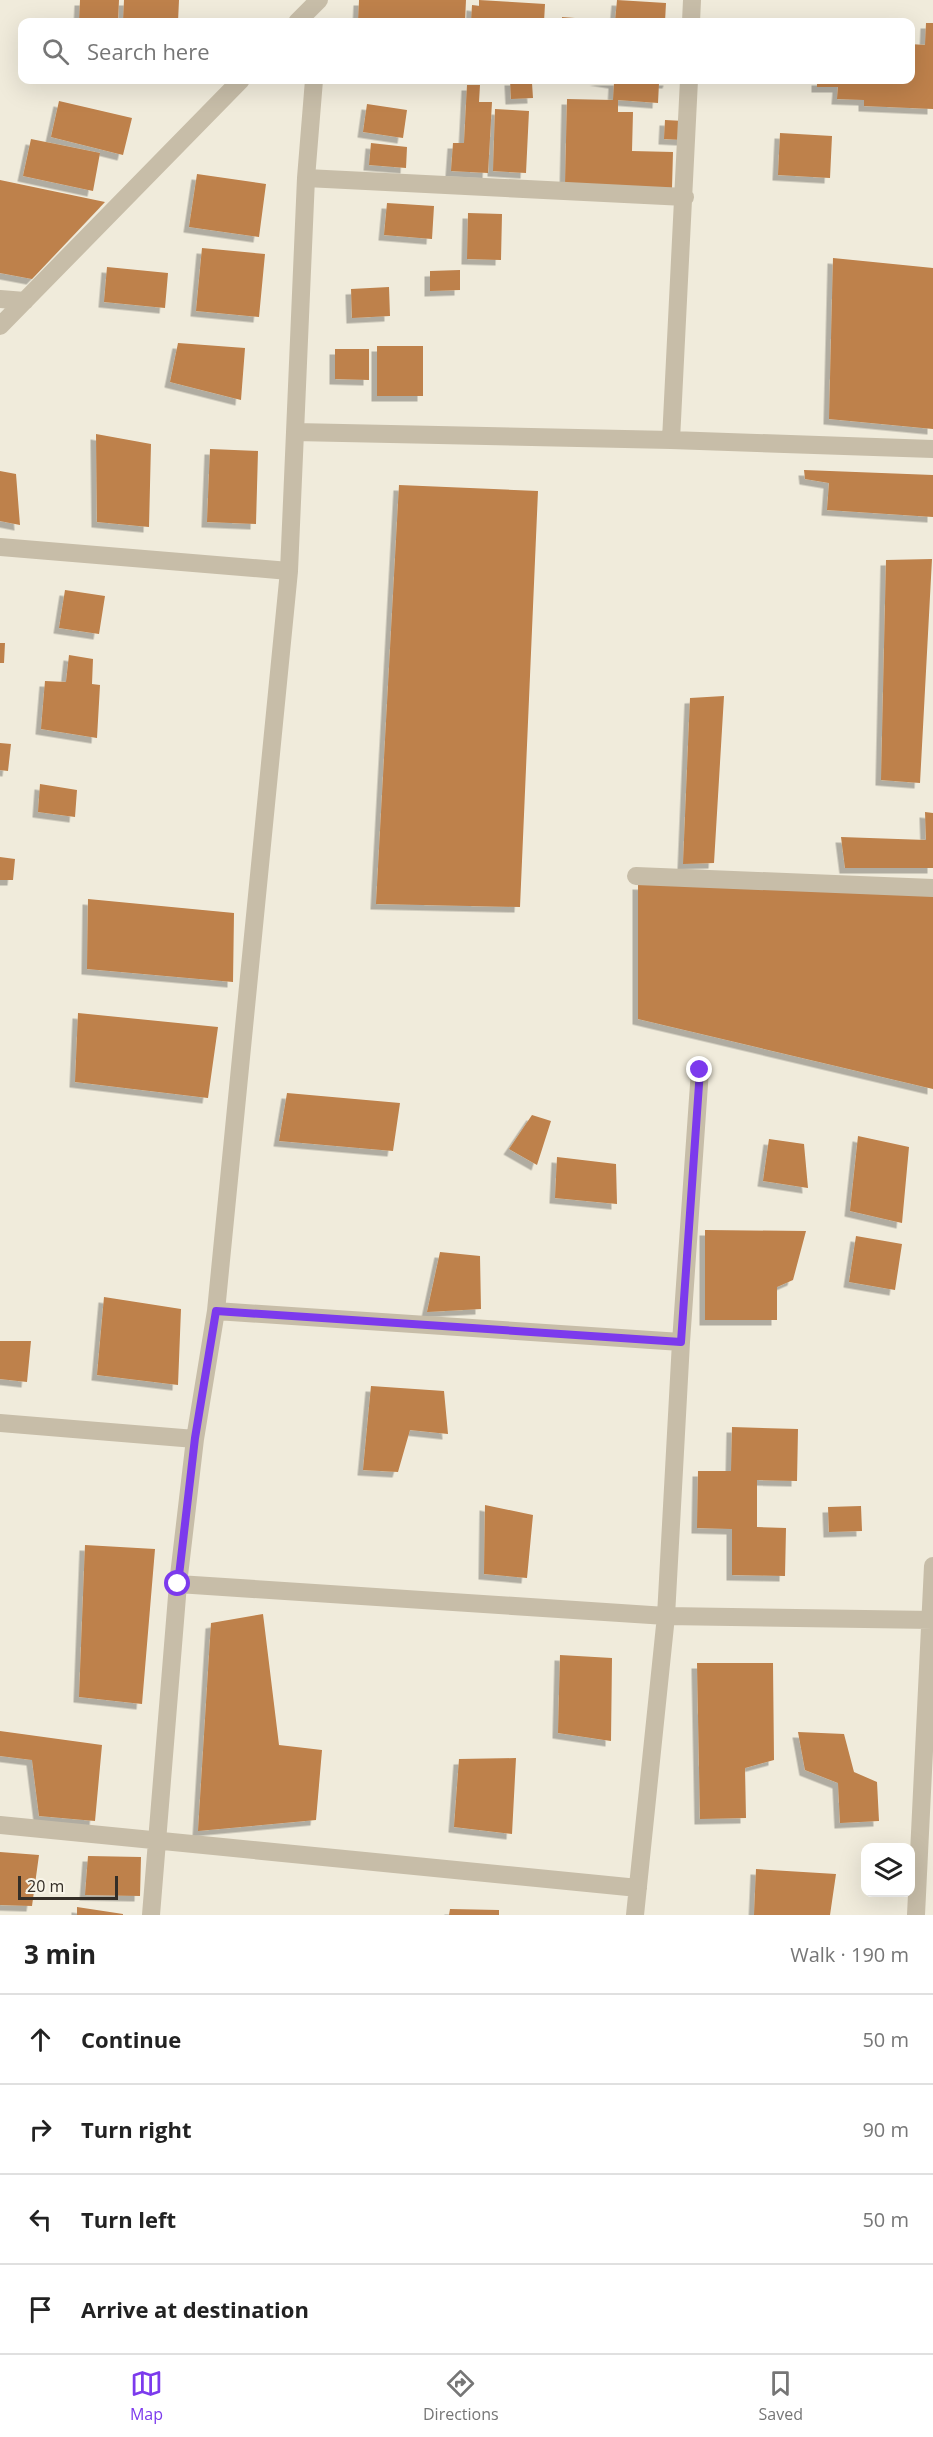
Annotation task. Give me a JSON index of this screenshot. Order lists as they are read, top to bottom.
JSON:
{
  "scale_bar": "20 m",
  "page": {
    "search": "Search here",
    "scale": "20 m",
    "heading": ["3 min", "Walk · 190 m"],
    "list": [
      ["Continue", "50 m"],
      ["Turn right", "90 m"],
      ["Turn left", "50 m"],
      "Arrive at destination"
    ],
    "nav": ["Map", "Directions", "Saved"]
  }
}
